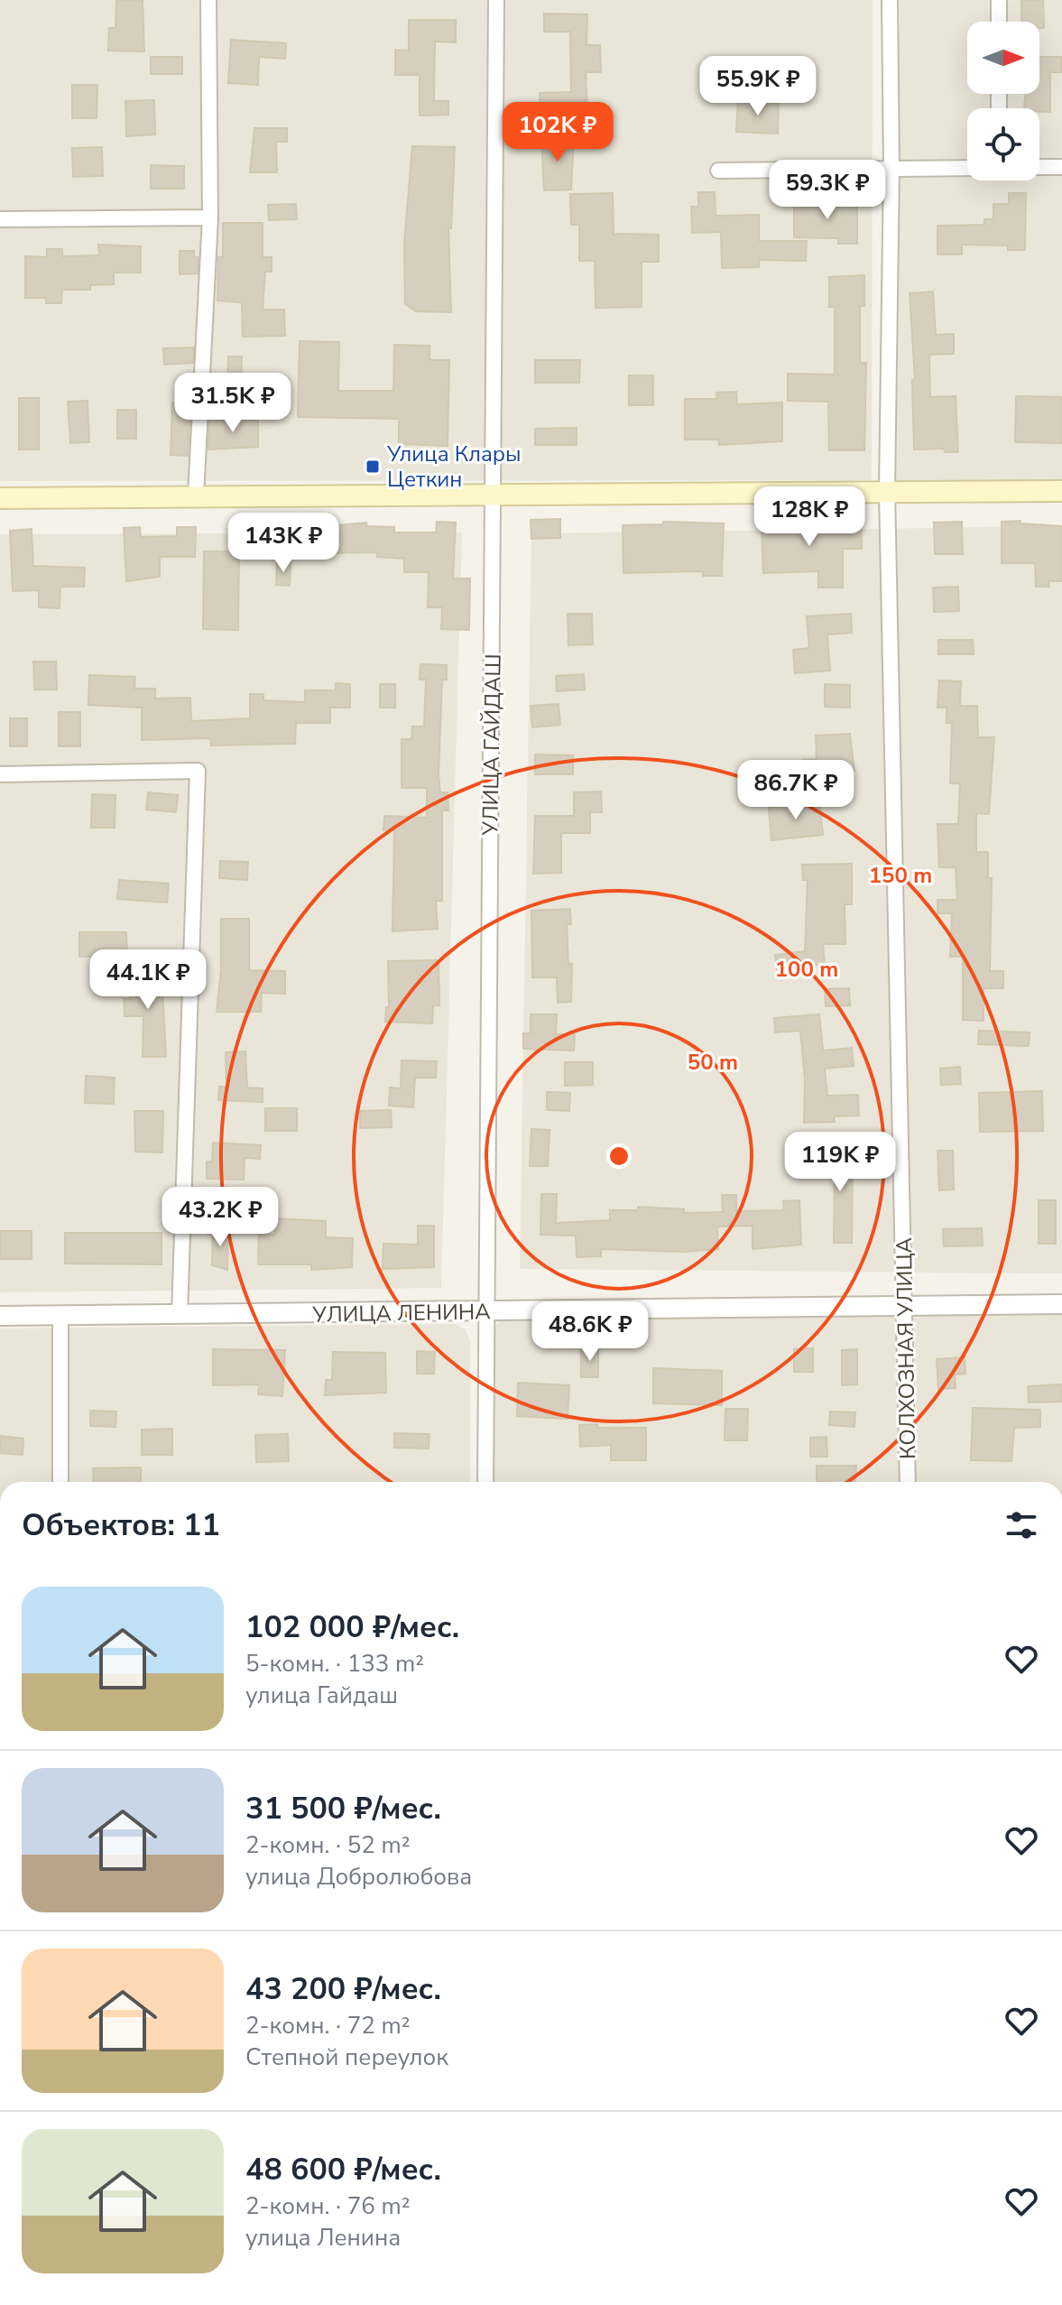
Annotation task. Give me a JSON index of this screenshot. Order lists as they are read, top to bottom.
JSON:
{
  "streets": {
    "street": ["УЛИЦА ГАЙДАШ", "УЛИЦА ЛЕНИНА", "КОЛХОЗНАЯ УЛИЦА"]
  },
  "crossings": [
    ["УЛИЦА ГАЙДАШ", "УЛИЦА ЛЕНИНА"],
    ["УЛИЦА ЛЕНИНА", "КОЛХОЗНАЯ УЛИЦА"]
  ],
  "places": {
    "transit": ["Улица Клары Цеткин"]
  },
  "north": "right",
  "page": {
    "price": [
      "55.9K ₽",
      "102K ₽",
      "59.3K ₽",
      "31.5K ₽",
      "128K ₽",
      "143K ₽",
      "86.7K ₽",
      "44.1K ₽",
      "119K ₽",
      "43.2K ₽",
      "48.6K ₽"
    ],
    "heading": "Объектов: 11",
    "list": [
      {
        "name": "102 000 ₽/мес.",
        "note": "5-комн. · 133 m² · улица Гайдаш"
      },
      {
        "name": "31 500 ₽/мес.",
        "note": "2-комн. · 52 m² · улица Добролюбова"
      },
      {
        "name": "43 200 ₽/мес.",
        "note": "2-комн. · 72 m² · Степной переулок"
      },
      {
        "name": "48 600 ₽/мес.",
        "note": "2-комн. · 76 m² · улица Ленина"
      }
    ]
  },
  "rings": ["150 m", "100 m", "50 m"]
}
